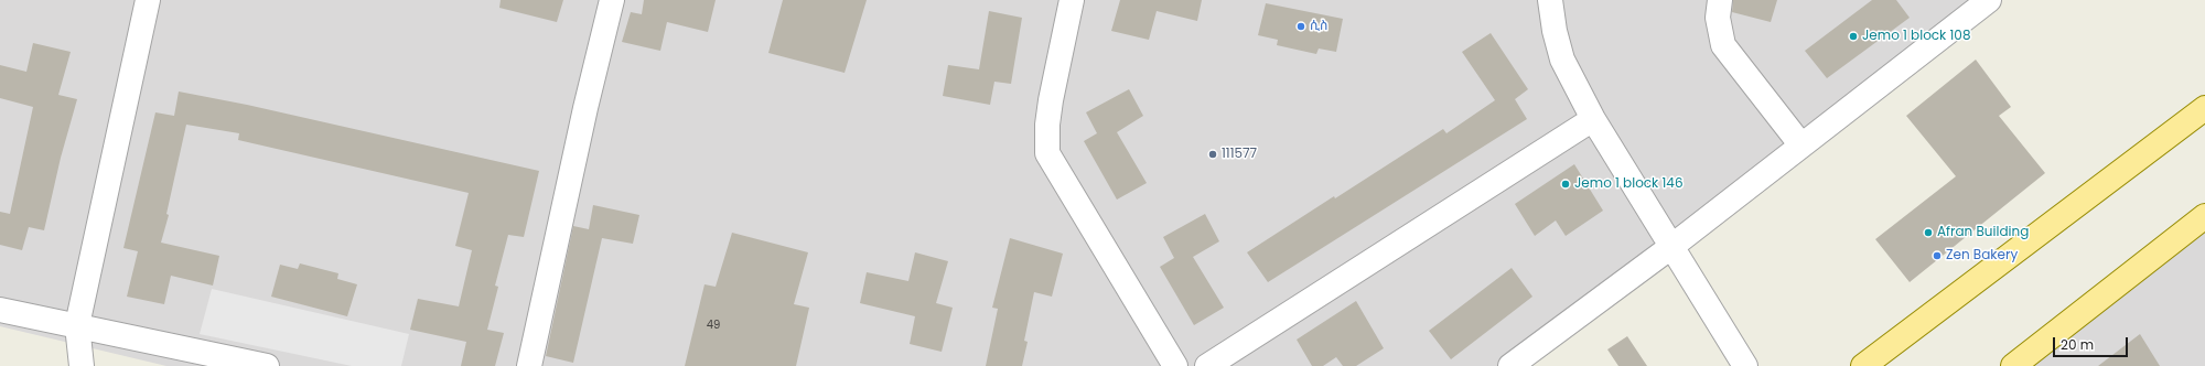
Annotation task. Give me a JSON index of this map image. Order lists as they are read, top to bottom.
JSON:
{
  "places": [
    "ሲስ",
    "Jemo 1 block 108",
    "111577",
    "Jemo 1 block 146",
    "Afran Building",
    "Zen Bakery"
  ],
  "house_numbers": ["49"],
  "scale_bar": "20 m"
}
